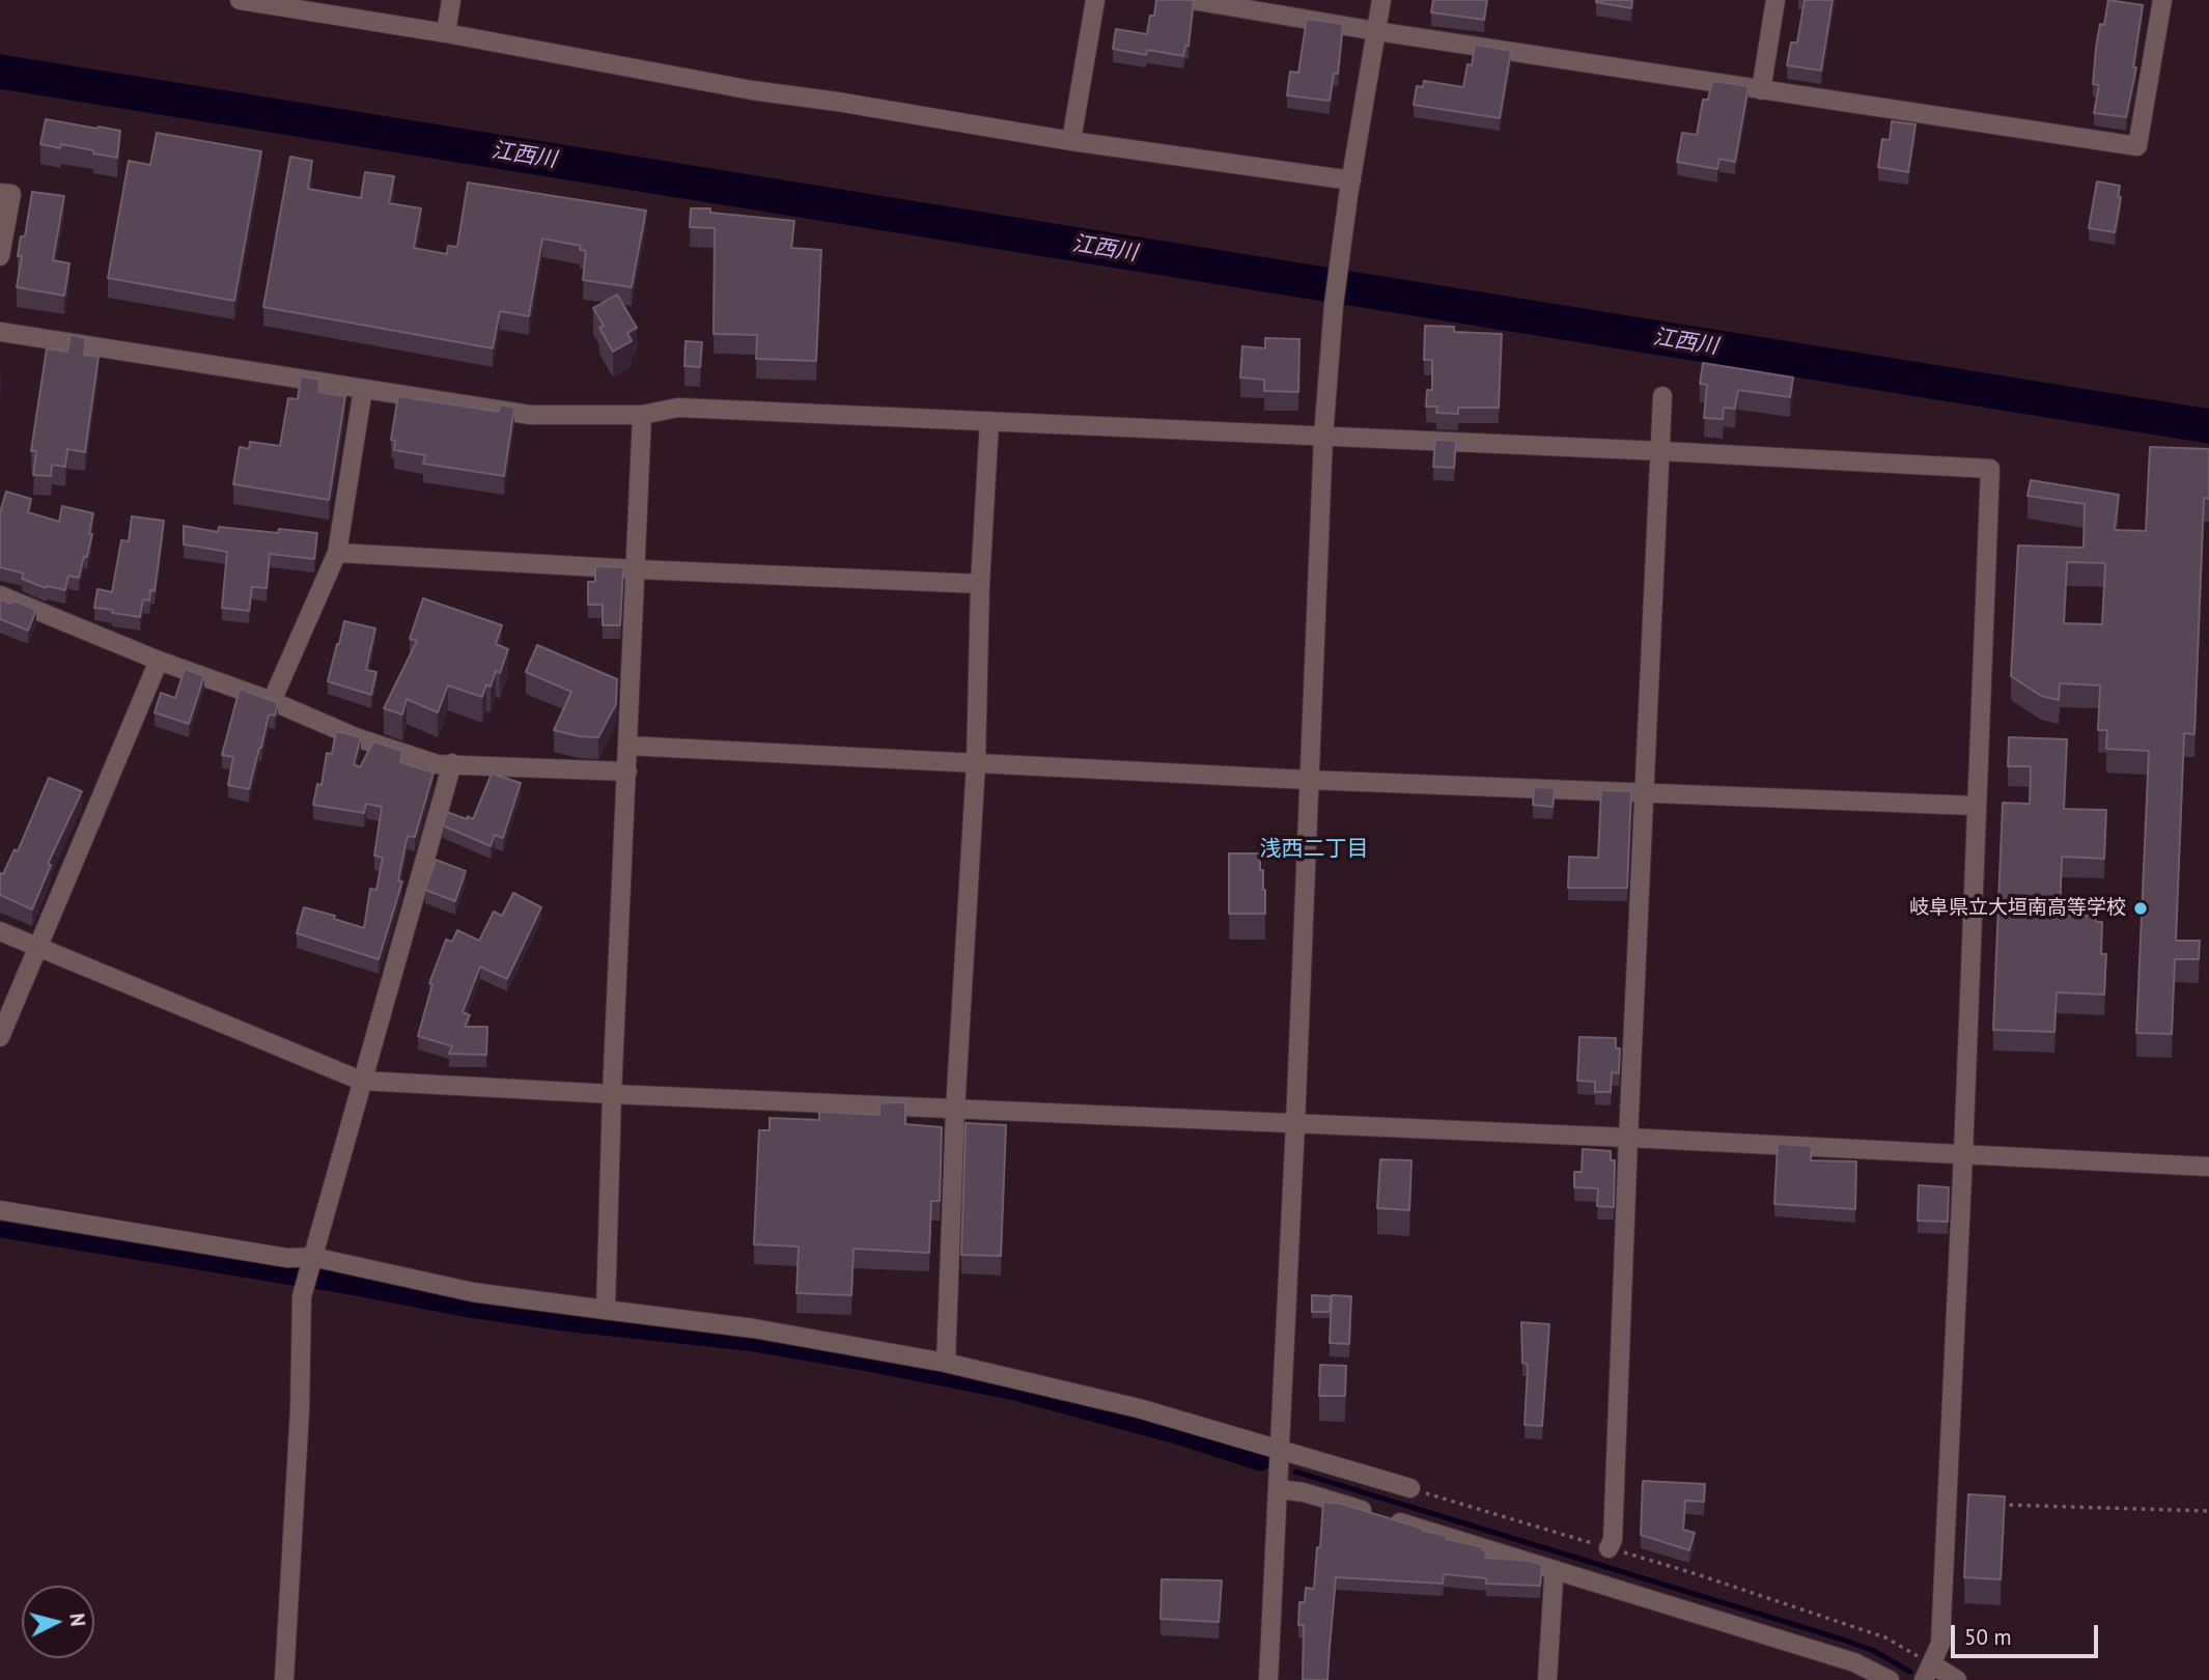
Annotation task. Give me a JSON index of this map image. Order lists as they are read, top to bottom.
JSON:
{
  "districts": ["浅西二丁目"],
  "water": ["江西川"],
  "places": ["岐阜県立大垣南高等学校"],
  "scale_bar": "50 m",
  "north": "right"
}
